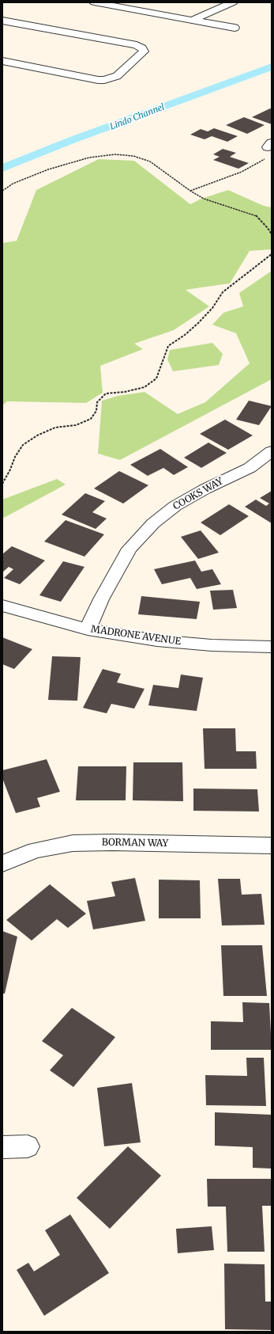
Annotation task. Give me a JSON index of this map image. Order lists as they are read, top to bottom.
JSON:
{
  "streets": {
    "street": ["COOKS WAY", "MADRONE AVENUE", "BORMAN WAY"]
  },
  "crossings": [
    ["COOKS WAY", "MADRONE AVENUE"]
  ],
  "water": ["Lindo Channel"]
}
